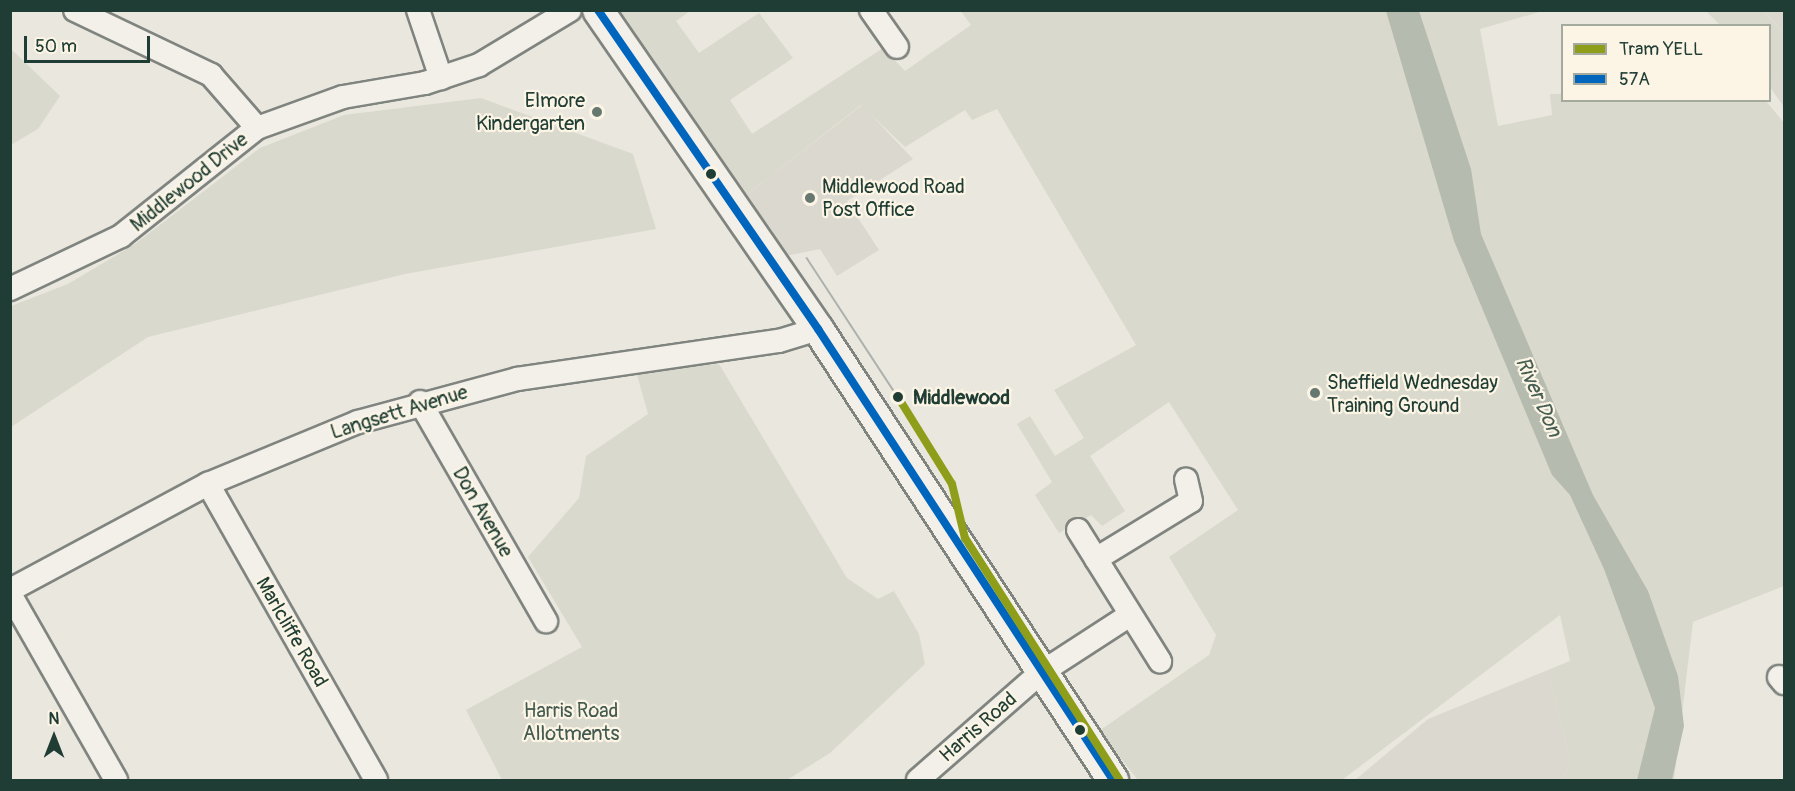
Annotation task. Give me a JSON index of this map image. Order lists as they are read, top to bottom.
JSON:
{
  "streets": {
    "street": [
      "Middlewood Drive",
      "Langsett Avenue",
      "Don Avenue",
      "Marlcliffe Road",
      "Harris Road"
    ]
  },
  "crossings": [
    ["Langsett Avenue", "Don Avenue"],
    ["Langsett Avenue", "Marlcliffe Road"]
  ],
  "water": ["River Don"],
  "parks": ["Harris Road Allotments"],
  "places": [
    "Elmore Kindergarten",
    "Middlewood Road Post Office",
    "Sheffield Wednesday Training Ground",
    "Middlewood"
  ],
  "lines": ["transit line 57A", "tram line YELL"],
  "legend": ["Tram YELL", "57A"],
  "scale_bar": "50 m",
  "north": "top"
}
